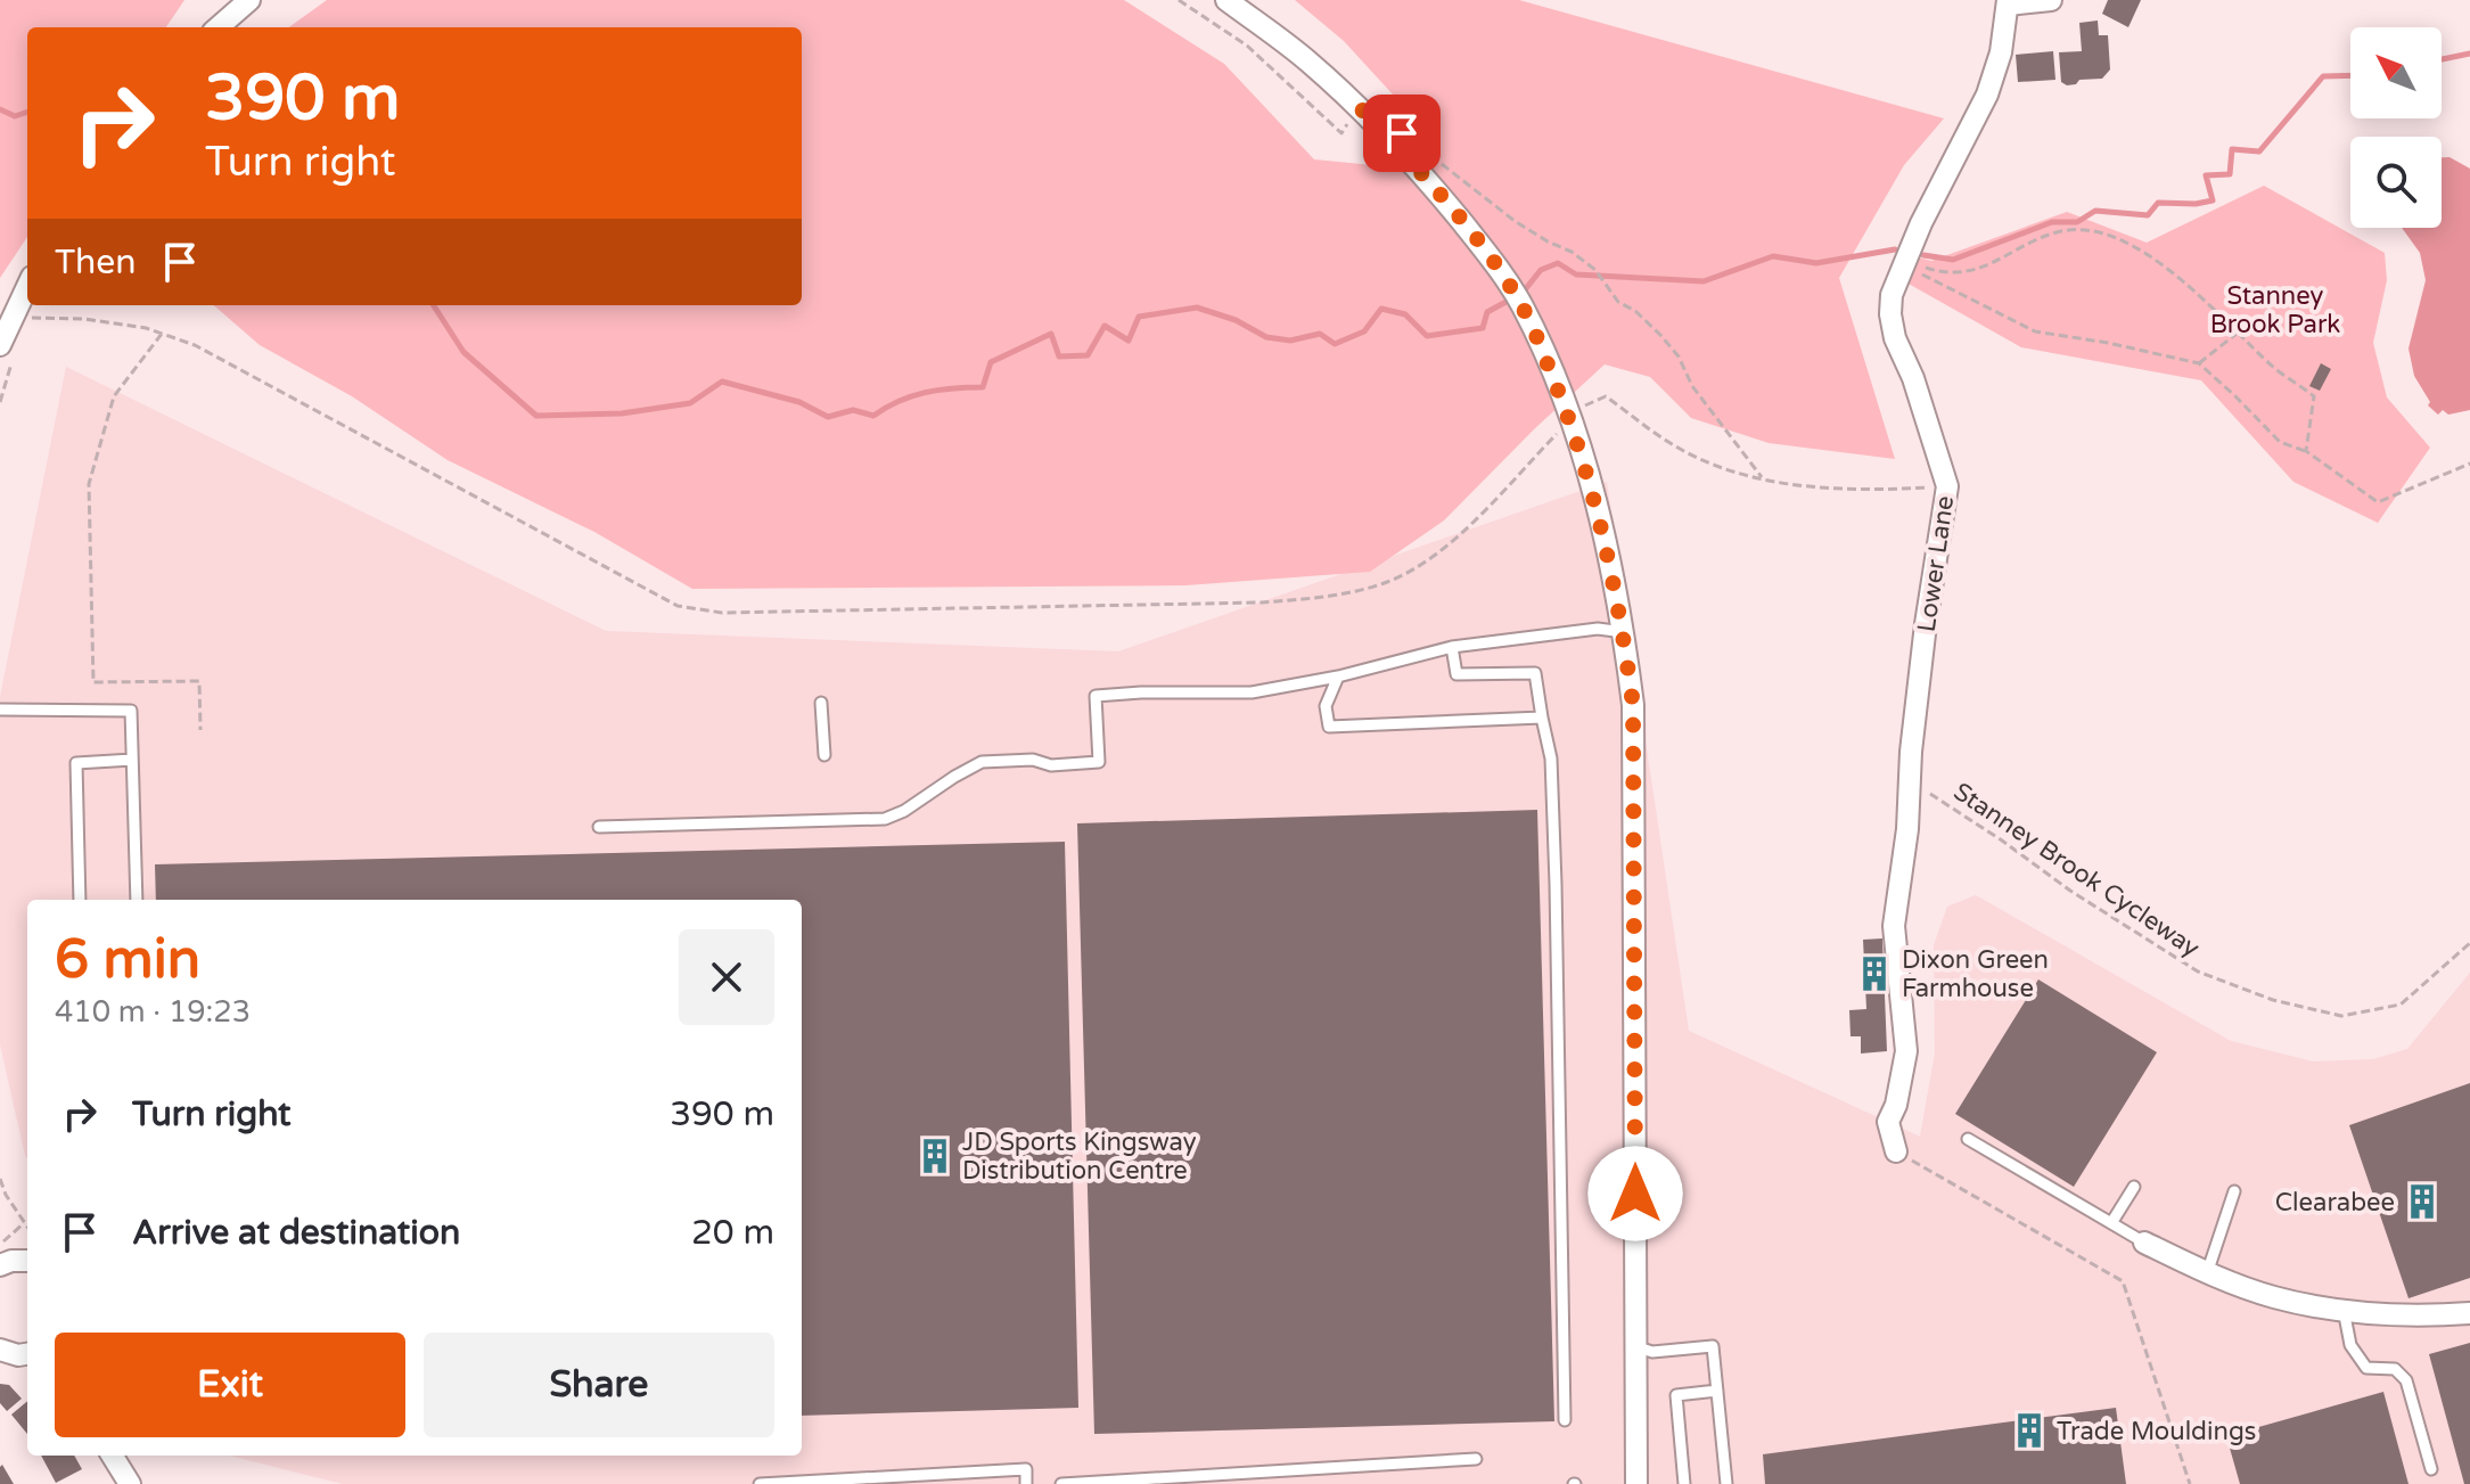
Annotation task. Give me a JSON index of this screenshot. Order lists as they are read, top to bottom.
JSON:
{
  "streets": {
    "street": ["Lower Lane"],
    "path": ["Stanney Brook Cycleway"]
  },
  "crossings": [
    ["Lower Lane", "Stanney Brook Cycleway"]
  ],
  "parks": ["Stanney Brook Park"],
  "places": {
    "building": [
      "Dixon Green Farmhouse",
      "JD Sports Kingsway Distribution Centre",
      "Clearabee",
      "Trade Mouldings"
    ]
  },
  "north": "top left",
  "page": {
    "turn": ["390 m", "Turn right"],
    "then": "Then",
    "heading": ["6 min", "410 m · 19:23"],
    "list": [
      {
        "name": "Turn right",
        "value": "390 m"
      },
      {
        "name": "Arrive at destination",
        "value": "20 m"
      }
    ],
    "buttons": ["Exit", "Share"]
  }
}
